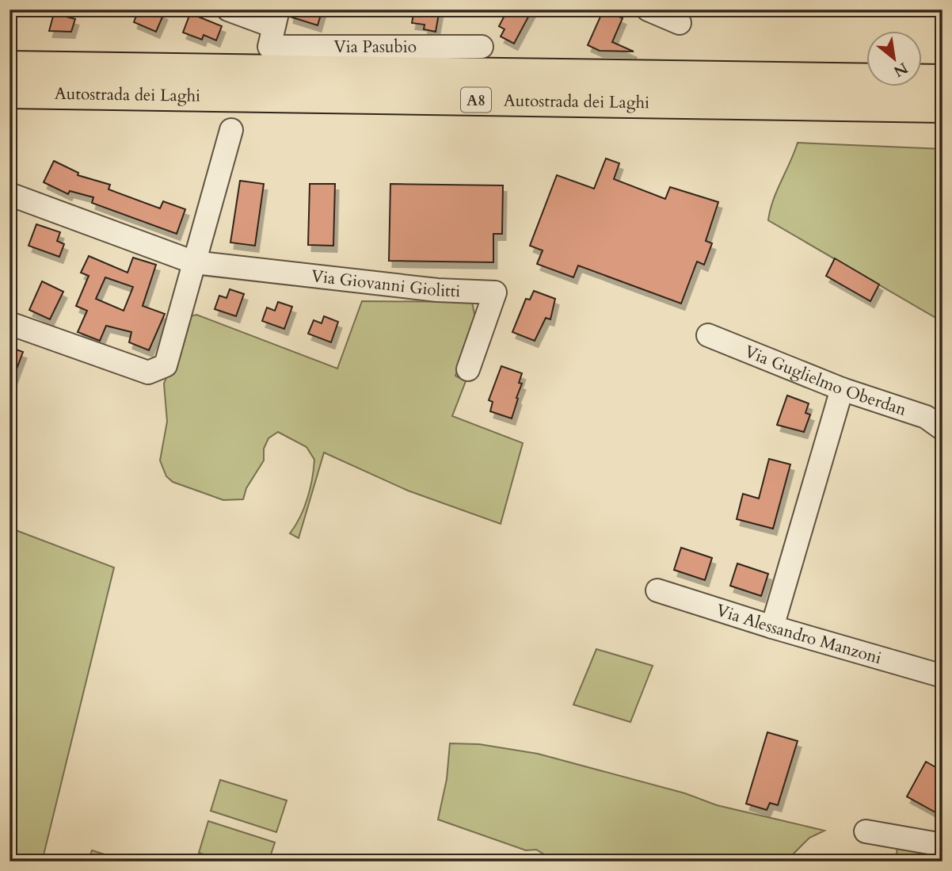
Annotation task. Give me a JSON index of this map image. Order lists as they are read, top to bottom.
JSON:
{
  "streets": {
    "highway": ["Autostrada dei Laghi", "A8"],
    "street": [
      "Via Pasubio",
      "Via Giovanni Giolitti",
      "Via Guglielmo Oberdan",
      "Via Alessandro Manzoni"
    ]
  },
  "north": "bottom right"
}
